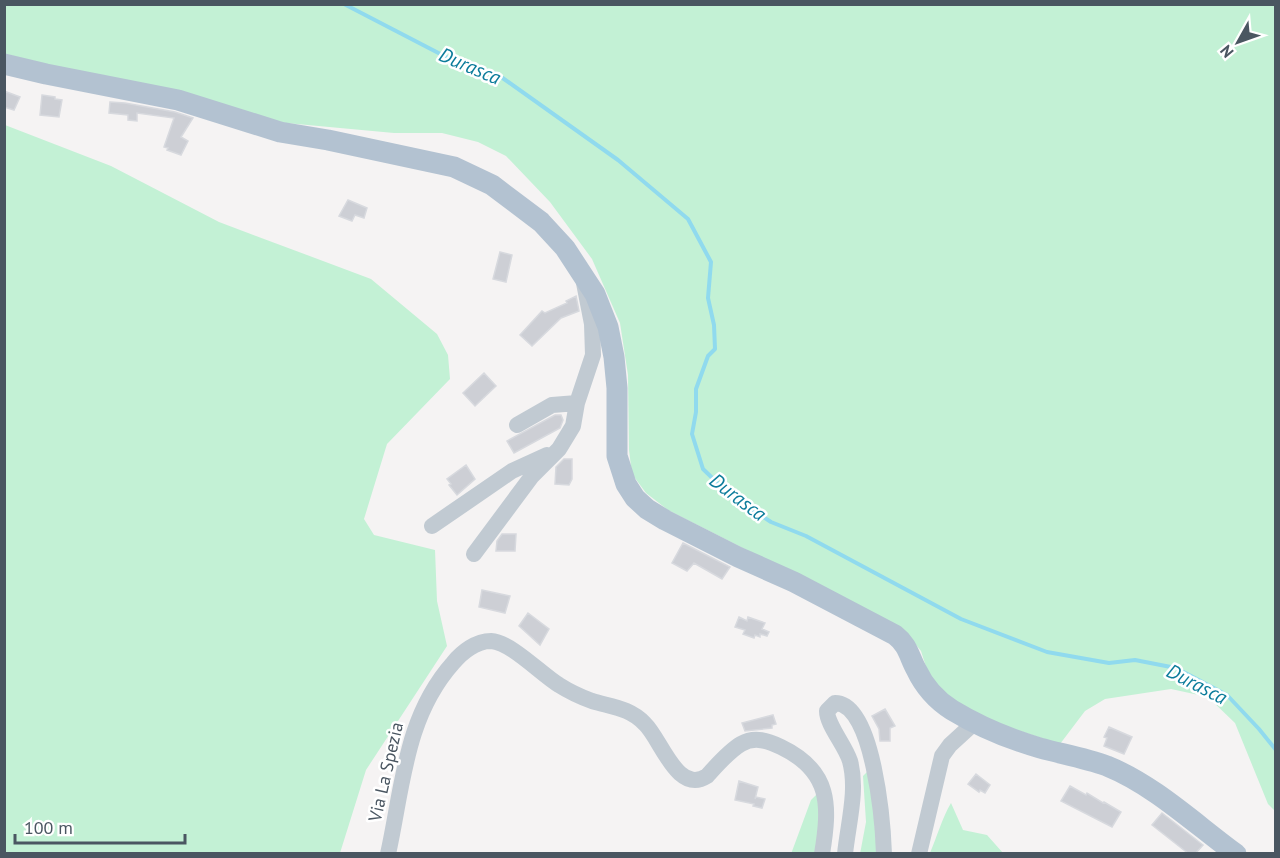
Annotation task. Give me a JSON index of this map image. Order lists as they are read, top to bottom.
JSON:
{
  "streets": {
    "street": ["Via La Spezia"]
  },
  "water": ["Durasca"],
  "scale_bar": "100 m",
  "north": "bottom left"
}
